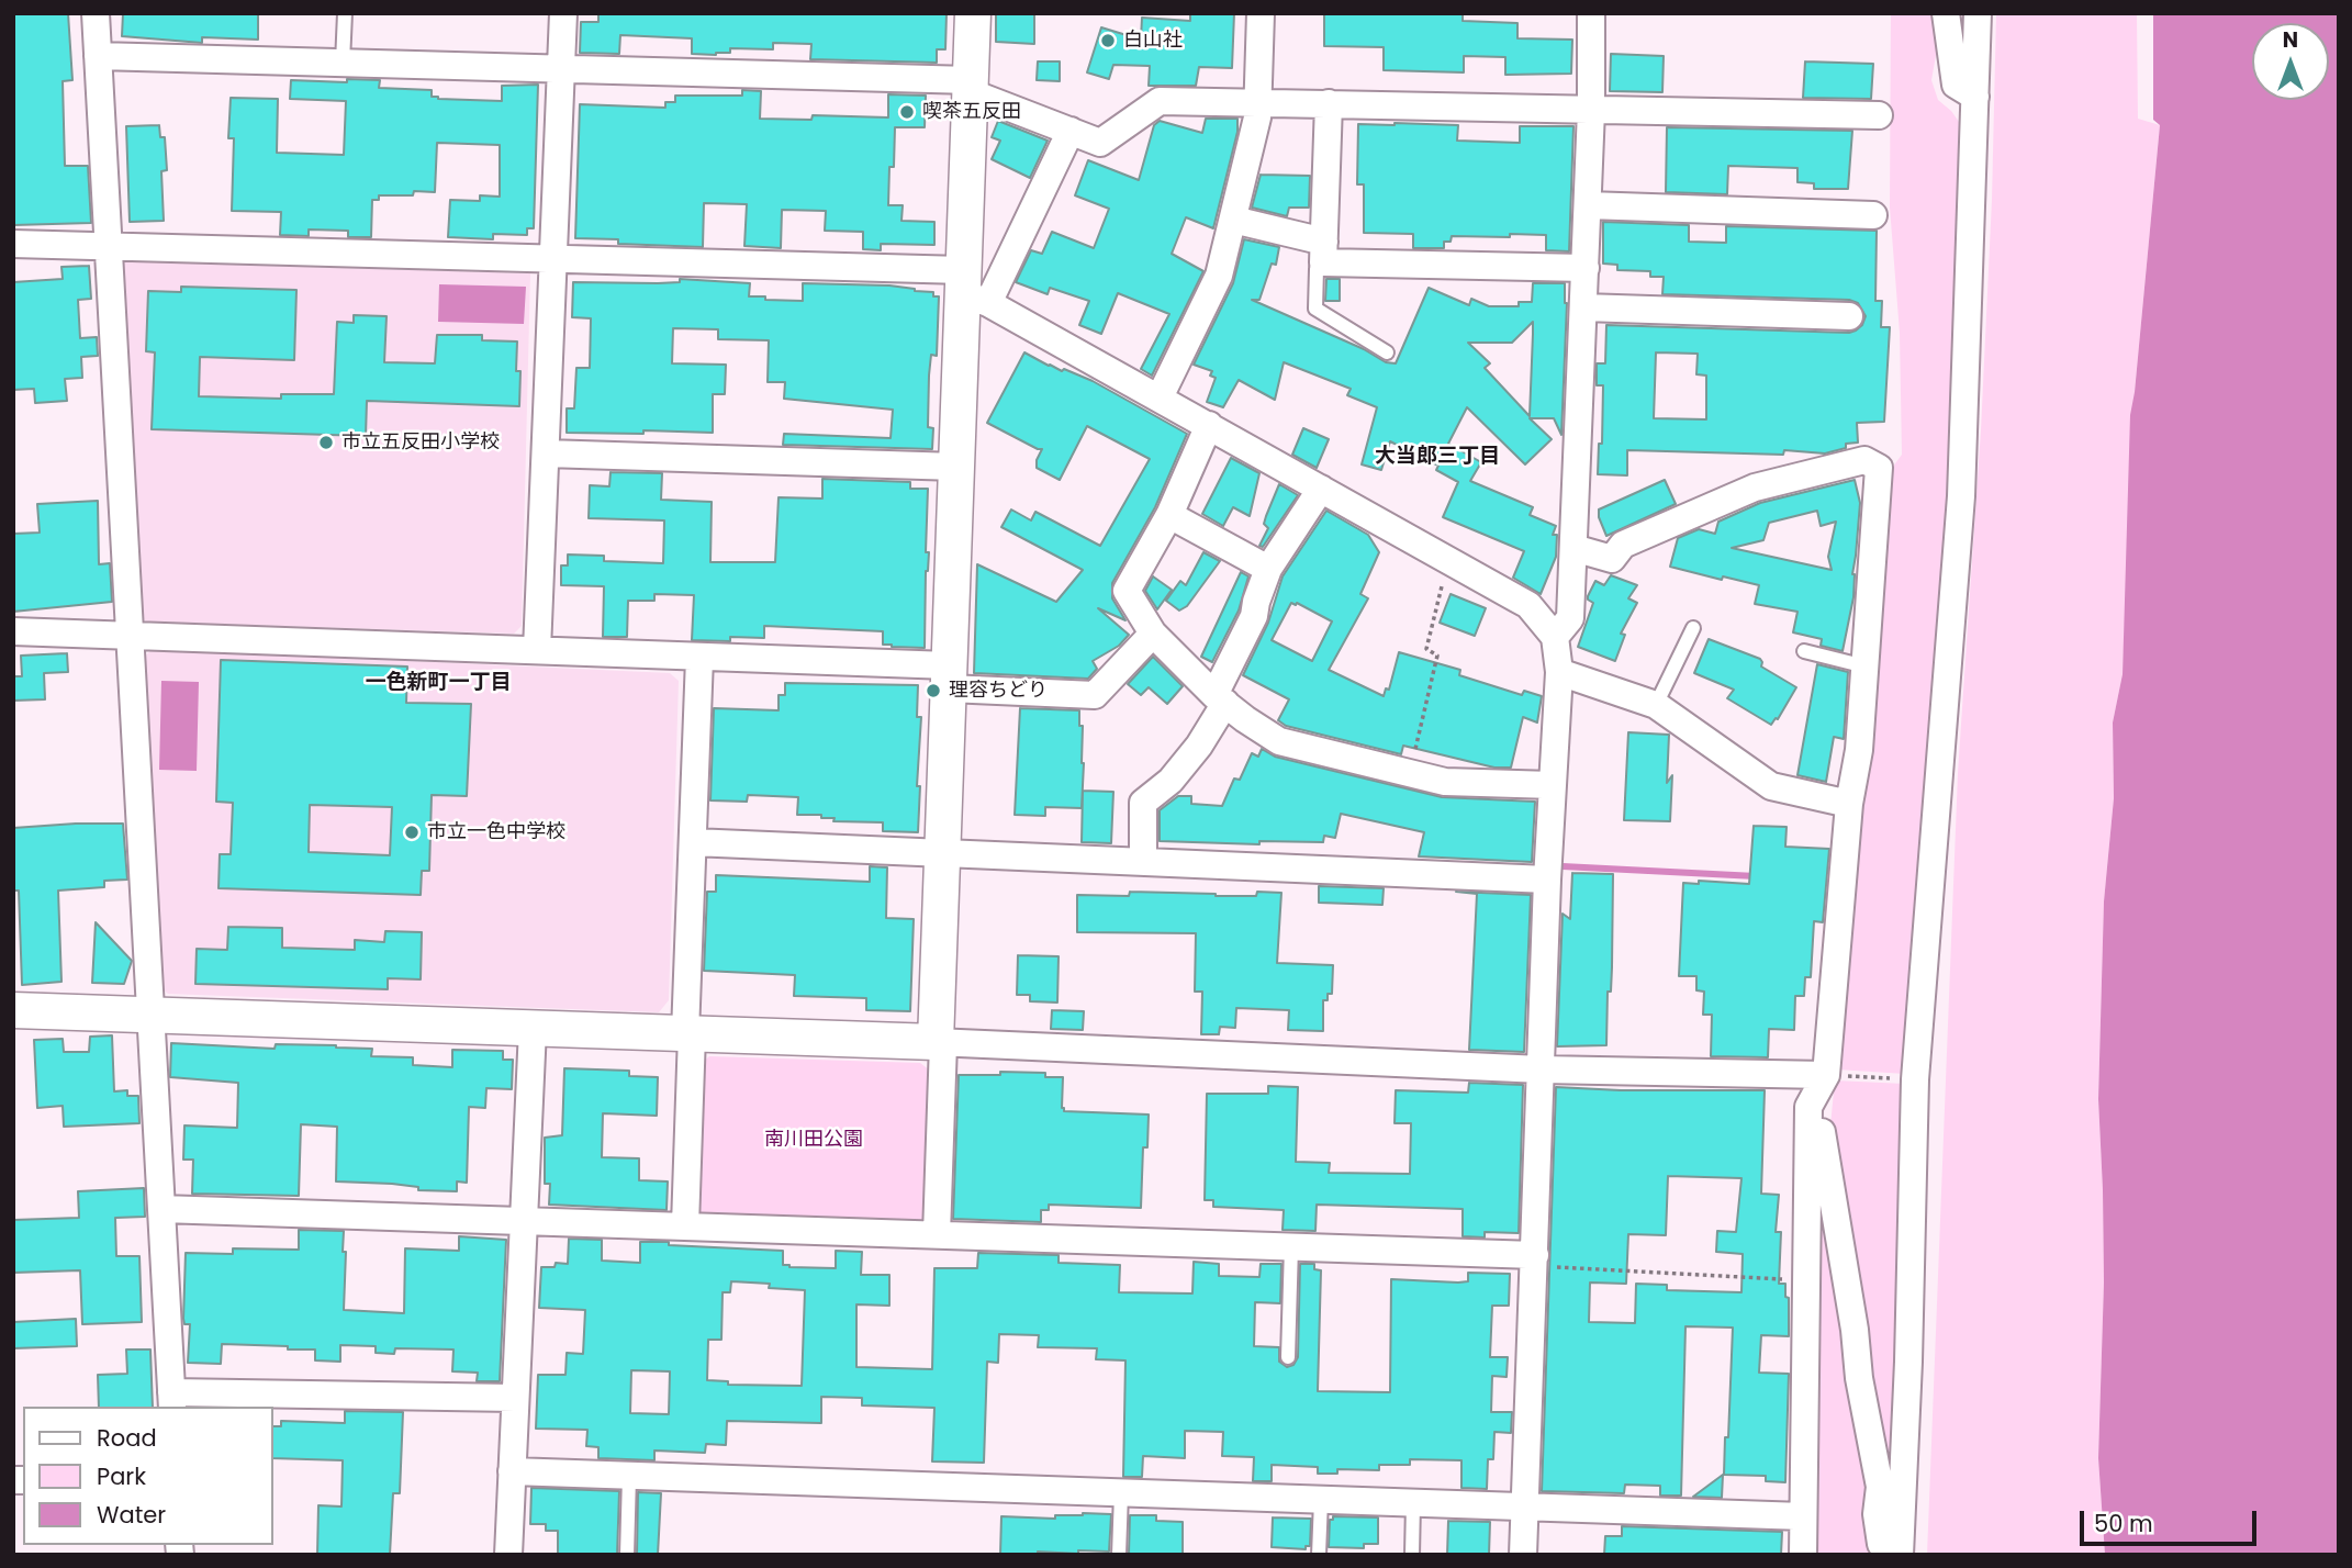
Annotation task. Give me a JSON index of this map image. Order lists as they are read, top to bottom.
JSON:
{
  "districts": ["大当郎三丁目", "一色新町一丁目"],
  "parks": ["南川田公園"],
  "places": [
    "白山社",
    "喫茶五反田",
    "市立五反田小学校",
    "理容ちどり",
    "市立一色中学校"
  ],
  "legend": ["Road", "Park", "Water"],
  "scale_bar": "50 m",
  "north": "top"
}
